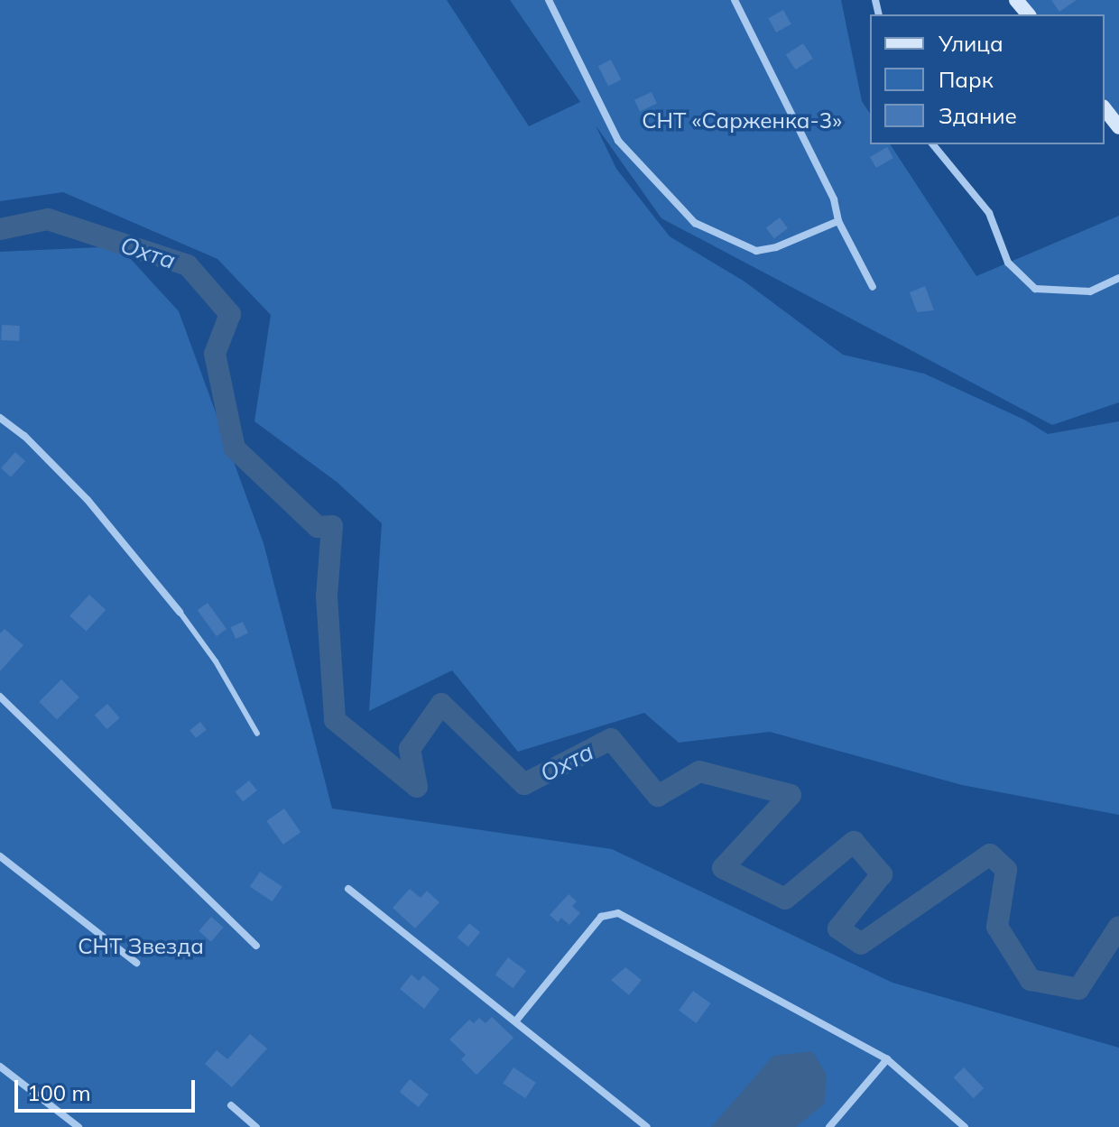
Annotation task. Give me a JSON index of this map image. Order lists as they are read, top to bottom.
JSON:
{
  "water": ["Охта"],
  "parks": ["СНТ «Сарженка-3»", "СНТ Звезда"],
  "legend": ["Улица", "Парк", "Здание"],
  "scale_bar": "100 m"
}
